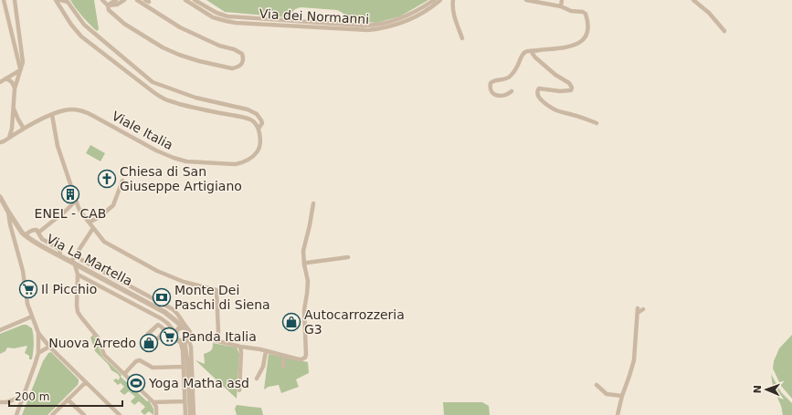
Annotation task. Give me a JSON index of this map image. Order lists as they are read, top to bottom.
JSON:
{
  "streets": {
    "street": ["Via dei Normanni", "Viale Italia", "Via La Martella"]
  },
  "places": {
    "church": ["Chiesa di San Giuseppe Artigiano"],
    "building": ["ENEL - CAB"],
    "supermarket": ["Il Picchio", "Panda Italia"],
    "bank": ["Monte Dei Paschi di Siena"],
    "shop": ["Autocarrozzeria G3", "Nuova Arredo"],
    "sports": ["Yoga Matha asd"]
  },
  "scale_bar": "200 m",
  "north": "left"
}
